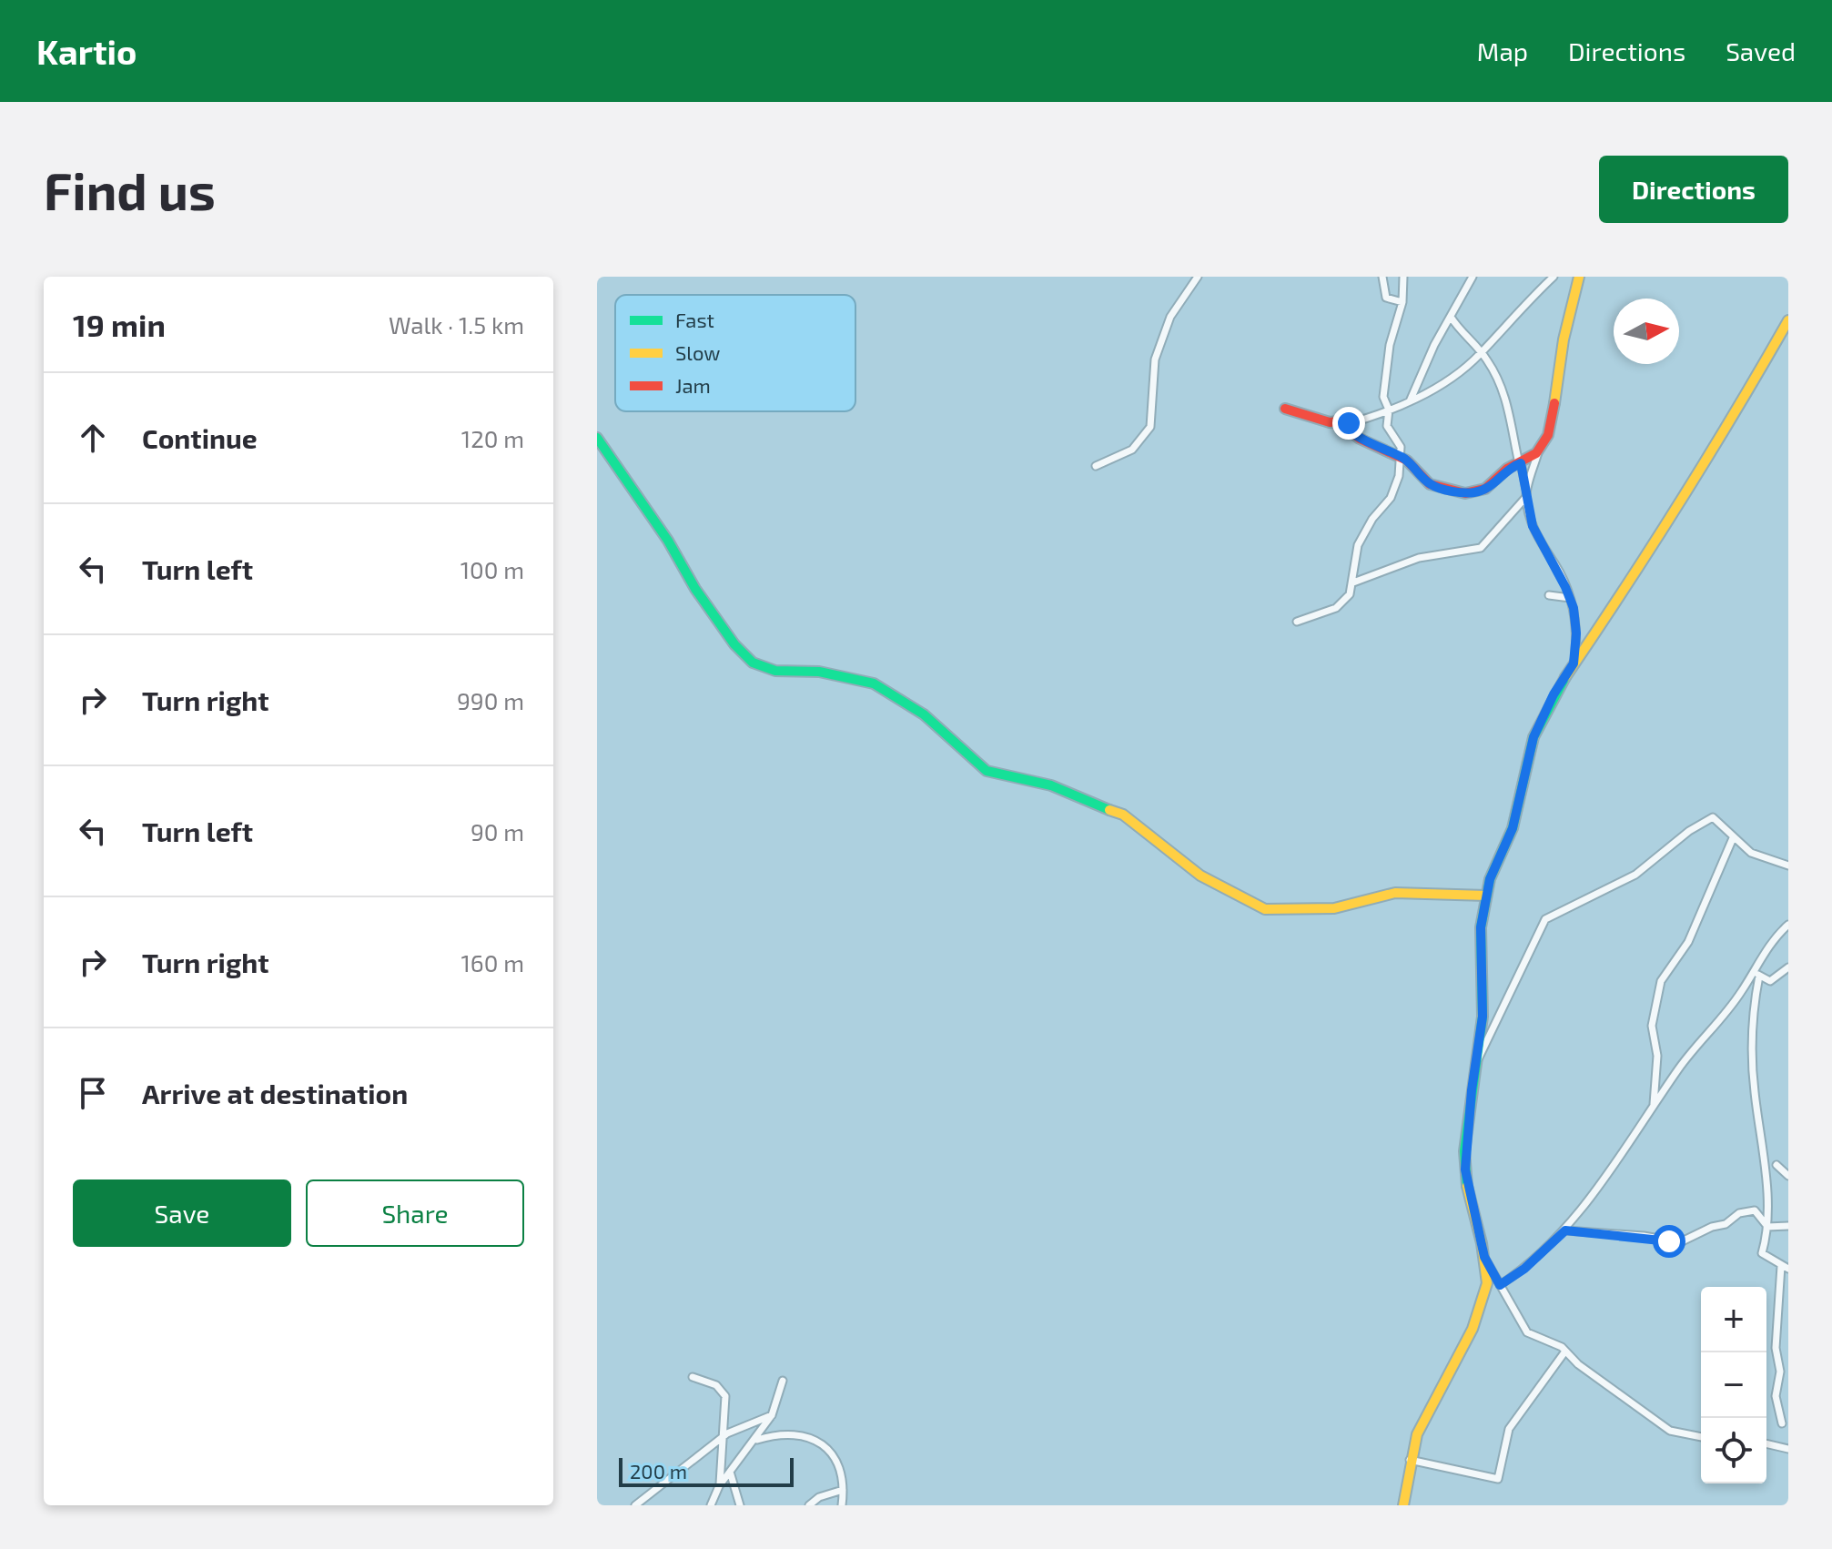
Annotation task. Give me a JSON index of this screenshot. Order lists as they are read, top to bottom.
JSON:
{
  "legend": ["Fast", "Slow", "Jam"],
  "scale_bar": "200 m",
  "north": "right",
  "page": {
    "header": "Kartio",
    "nav": ["Map", "Directions", "Saved"],
    "buttons": [
      "Directions",
      ["Save", "Share"]
    ],
    "title": "Find us",
    "heading": ["19 min", "Walk · 1.5 km"],
    "list": [
      ["Continue", "120 m"],
      ["Turn left", "100 m"],
      ["Turn right", "990 m"],
      ["Turn left", "90 m"],
      ["Turn right", "160 m"],
      "Arrive at destination"
    ],
    "map_buttons": ["+", "−"],
    "scale": "200 m"
  }
}
